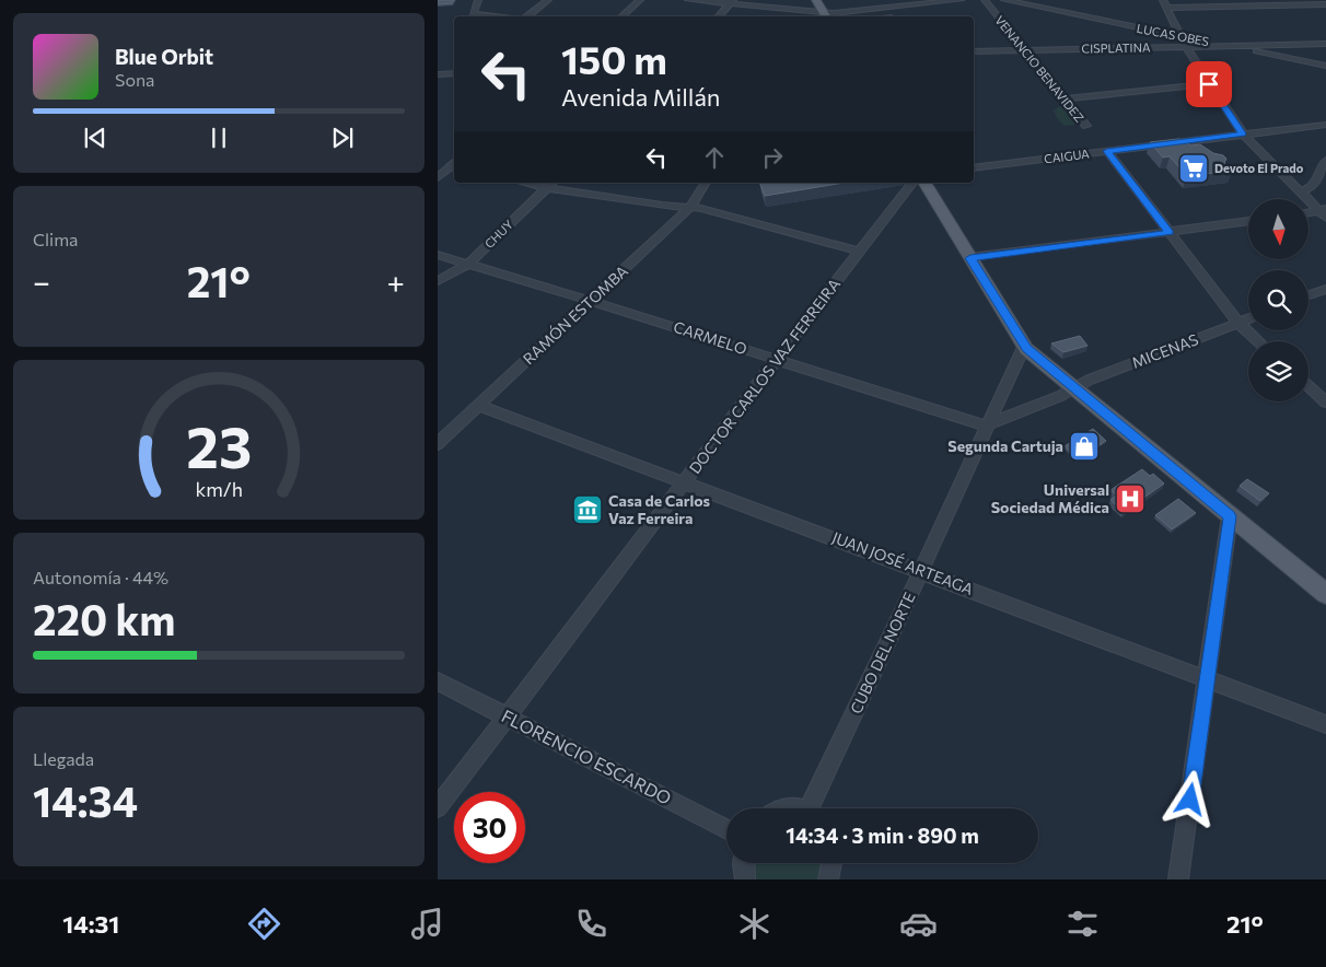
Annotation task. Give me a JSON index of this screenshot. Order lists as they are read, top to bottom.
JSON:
{
  "streets": {
    "street": [
      "LUCAS OBES",
      "CISPLATINA",
      "VENANCIO BENAVIDEZ",
      "CAIGUA",
      "CHUY",
      "RAMÓN ESTOMBA",
      "CARMELO",
      "MICENAS",
      "DOCTOR CARLOS VAZ FERREIRA",
      "JUAN JOSÉ ARTEAGA",
      "CUBO DEL NORTE",
      "FLORENCIO ESCARDO"
    ]
  },
  "crossings": [
    ["LUCAS OBES", "CISPLATINA"],
    ["LUCAS OBES", "VENANCIO BENAVIDEZ"],
    ["CISPLATINA", "VENANCIO BENAVIDEZ"],
    ["CHUY", "CARMELO"],
    ["RAMÓN ESTOMBA", "CARMELO"],
    ["RAMÓN ESTOMBA", "JUAN JOSÉ ARTEAGA"],
    ["CARMELO", "DOCTOR CARLOS VAZ FERREIRA"],
    ["CARMELO", "CUBO DEL NORTE"],
    ["DOCTOR CARLOS VAZ FERREIRA", "JUAN JOSÉ ARTEAGA"],
    ["DOCTOR CARLOS VAZ FERREIRA", "FLORENCIO ESCARDO"],
    ["JUAN JOSÉ ARTEAGA", "CUBO DEL NORTE"]
  ],
  "places": {
    "supermarket": ["Devoto El Prado"],
    "shop": ["Segunda Cartuja"],
    "hospital": ["Universal Sociedad Médica"],
    "museum": ["Casa de Carlos Vaz Ferreira"]
  },
  "north": "bottom",
  "page": {
    "turn": ["150 m", "Avenida Millán"],
    "song": ["Blue Orbit", "Sona"],
    "tile": [
      "Clima",
      ["Autonomía · 44%", "220 km"],
      ["Llegada", "14:34"]
    ],
    "heat": ["−", "21°", "+"],
    "limit": "30",
    "trip": "14:34 · 3 min · 890 m",
    "tabs": ["14:31", "21°"],
    "gauge": ["23", "km/h"]
  }
}
